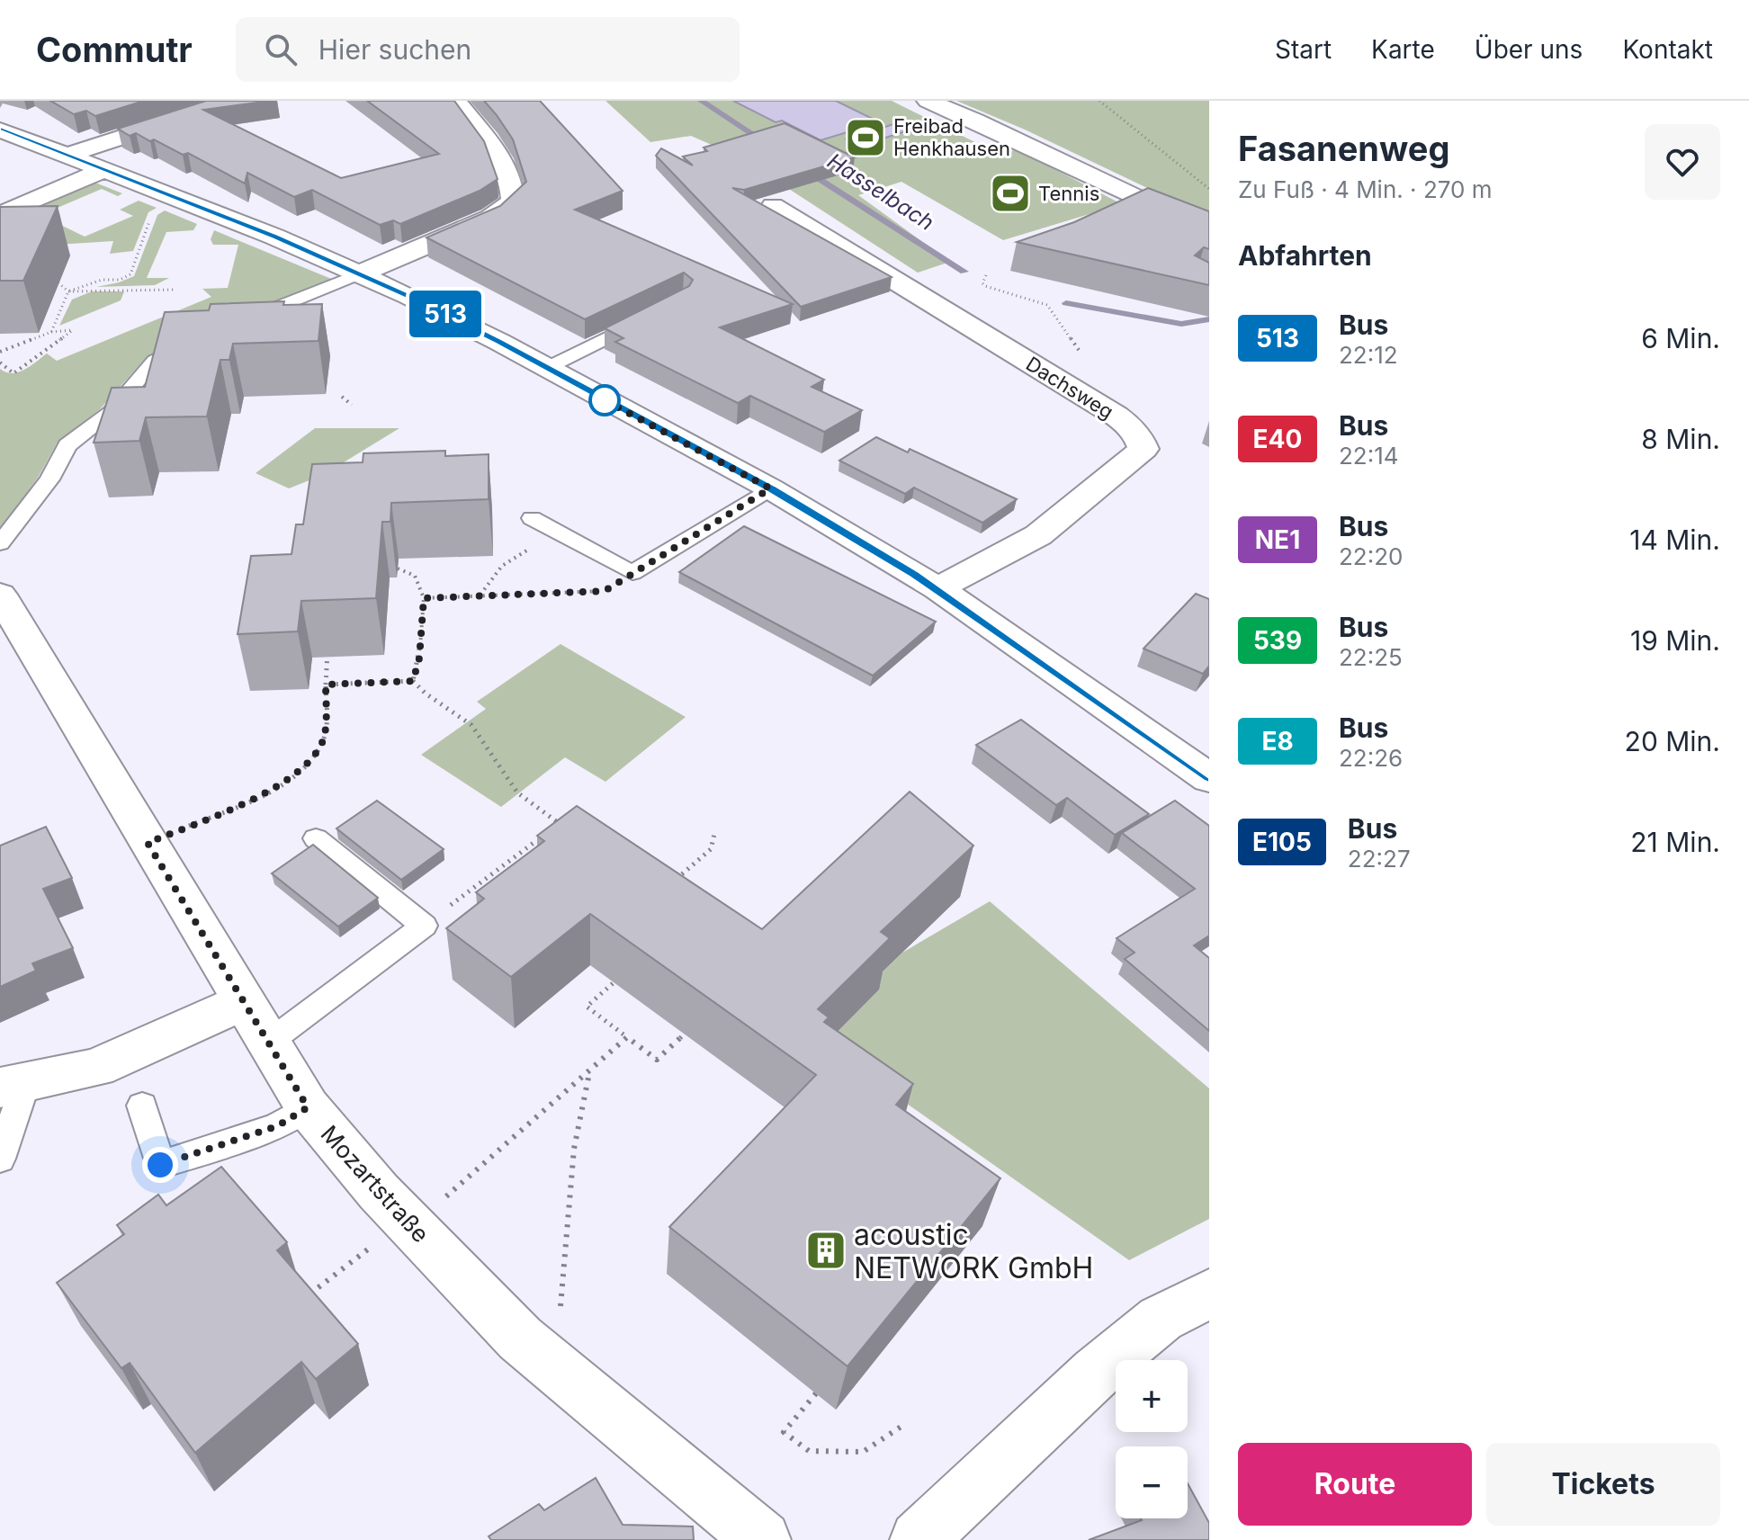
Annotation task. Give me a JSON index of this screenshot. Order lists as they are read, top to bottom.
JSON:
{
  "streets": {
    "street": ["Dachsweg", "Mozartstraße"]
  },
  "water": ["Hasselbach"],
  "places": {
    "sports": ["Freibad Henkhausen", "Tennis"],
    "building": ["acoustic NETWORK GmbH"]
  },
  "lines": ["bus line 513"],
  "page": {
    "header": "Commutr",
    "search": "Hier suchen",
    "nav": [
      "Start",
      "Karte",
      "Über uns",
      "Kontakt"
    ],
    "on_map": "513",
    "heading": [
      ["Fasanenweg", "Zu Fuß · 4 Min. · 270 m"],
      "Abfahrten"
    ],
    "list": [
      {
        "mark": "513",
        "name": "Bus",
        "note": "22:12",
        "value": "6 Min."
      },
      {
        "mark": "E40",
        "name": "Bus",
        "note": "22:14",
        "value": "8 Min."
      },
      {
        "mark": "NE1",
        "name": "Bus",
        "note": "22:20",
        "value": "14 Min."
      },
      {
        "mark": "539",
        "name": "Bus",
        "note": "22:25",
        "value": "19 Min."
      },
      {
        "mark": "E8",
        "name": "Bus",
        "note": "22:26",
        "value": "20 Min."
      },
      {
        "mark": "E105",
        "name": "Bus",
        "note": "22:27",
        "value": "21 Min."
      }
    ],
    "map_buttons": ["+", "−"],
    "buttons": ["Route", "Tickets"]
  }
}
